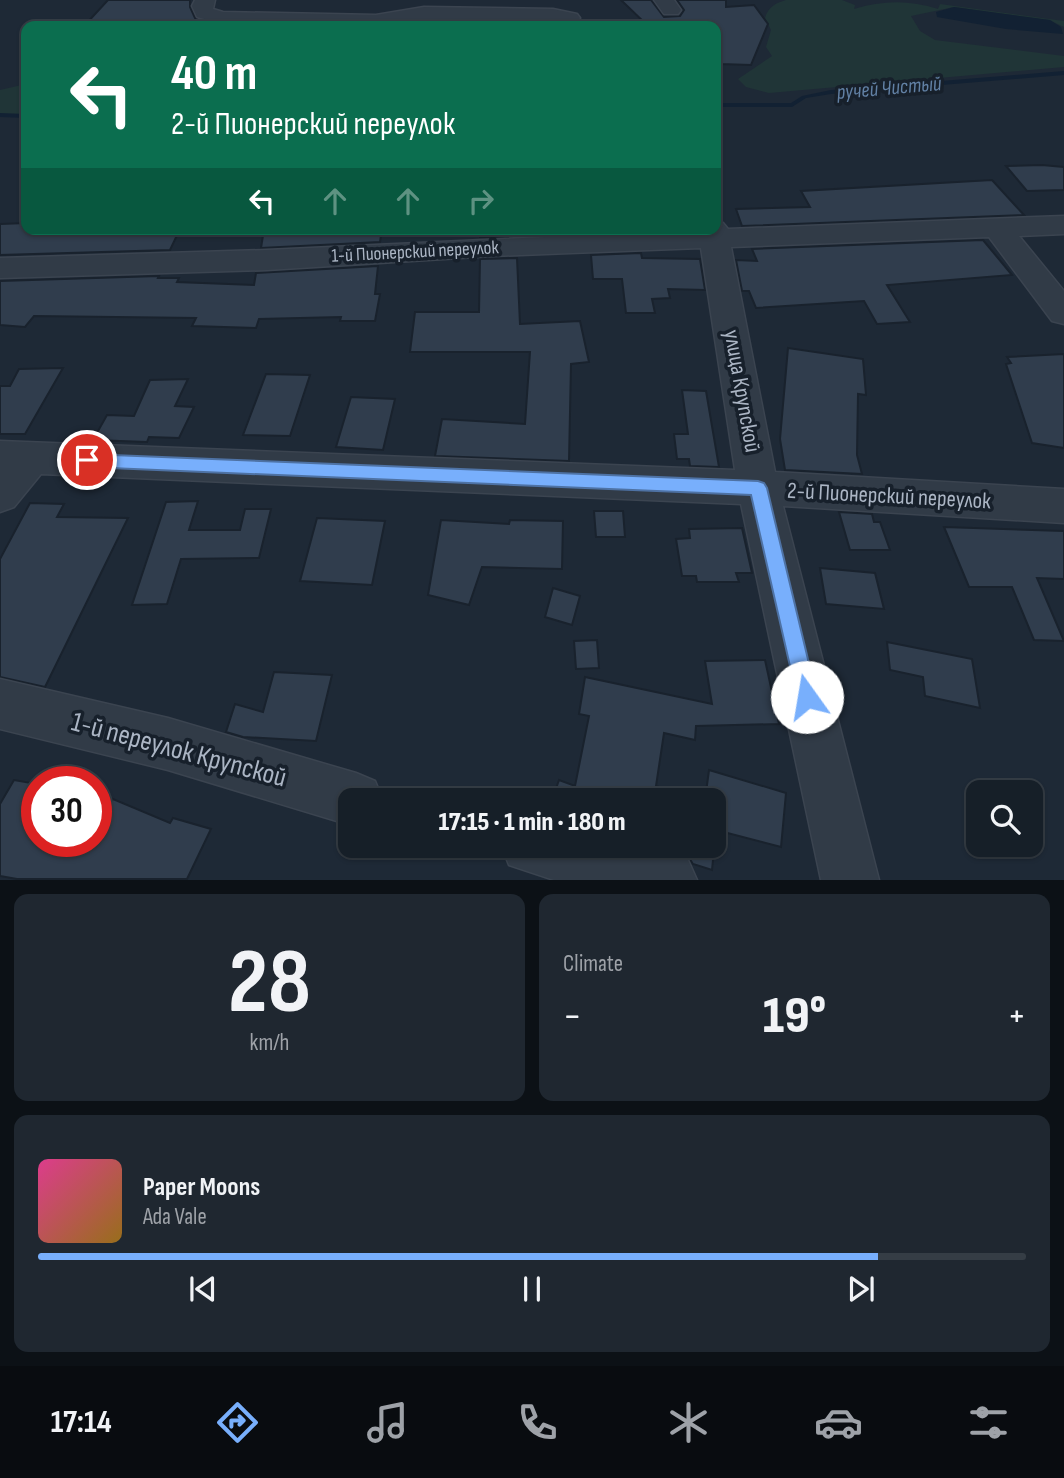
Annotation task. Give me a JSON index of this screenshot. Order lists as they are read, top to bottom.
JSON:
{
  "streets": {
    "street": [
      "1-й Пионерский переулок",
      "улица Крупской",
      "2-й Пионерский переулок",
      "1-й переулок Крупской"
    ]
  },
  "crossings": [
    ["улица Крупской", "2-й Пионерский переулок"]
  ],
  "water": ["ручей Чистый"],
  "page": {
    "turn": ["40 m", "2-й Пионерский переулок"],
    "limit": "30",
    "trip": "17:15 · 1 min · 180 m",
    "tile": [
      ["28", "km/h"],
      "Climate"
    ],
    "heat": ["−", "19°", "+"],
    "song": ["Paper Moons", "Ada Vale"],
    "tabs": "17:14"
  }
}
